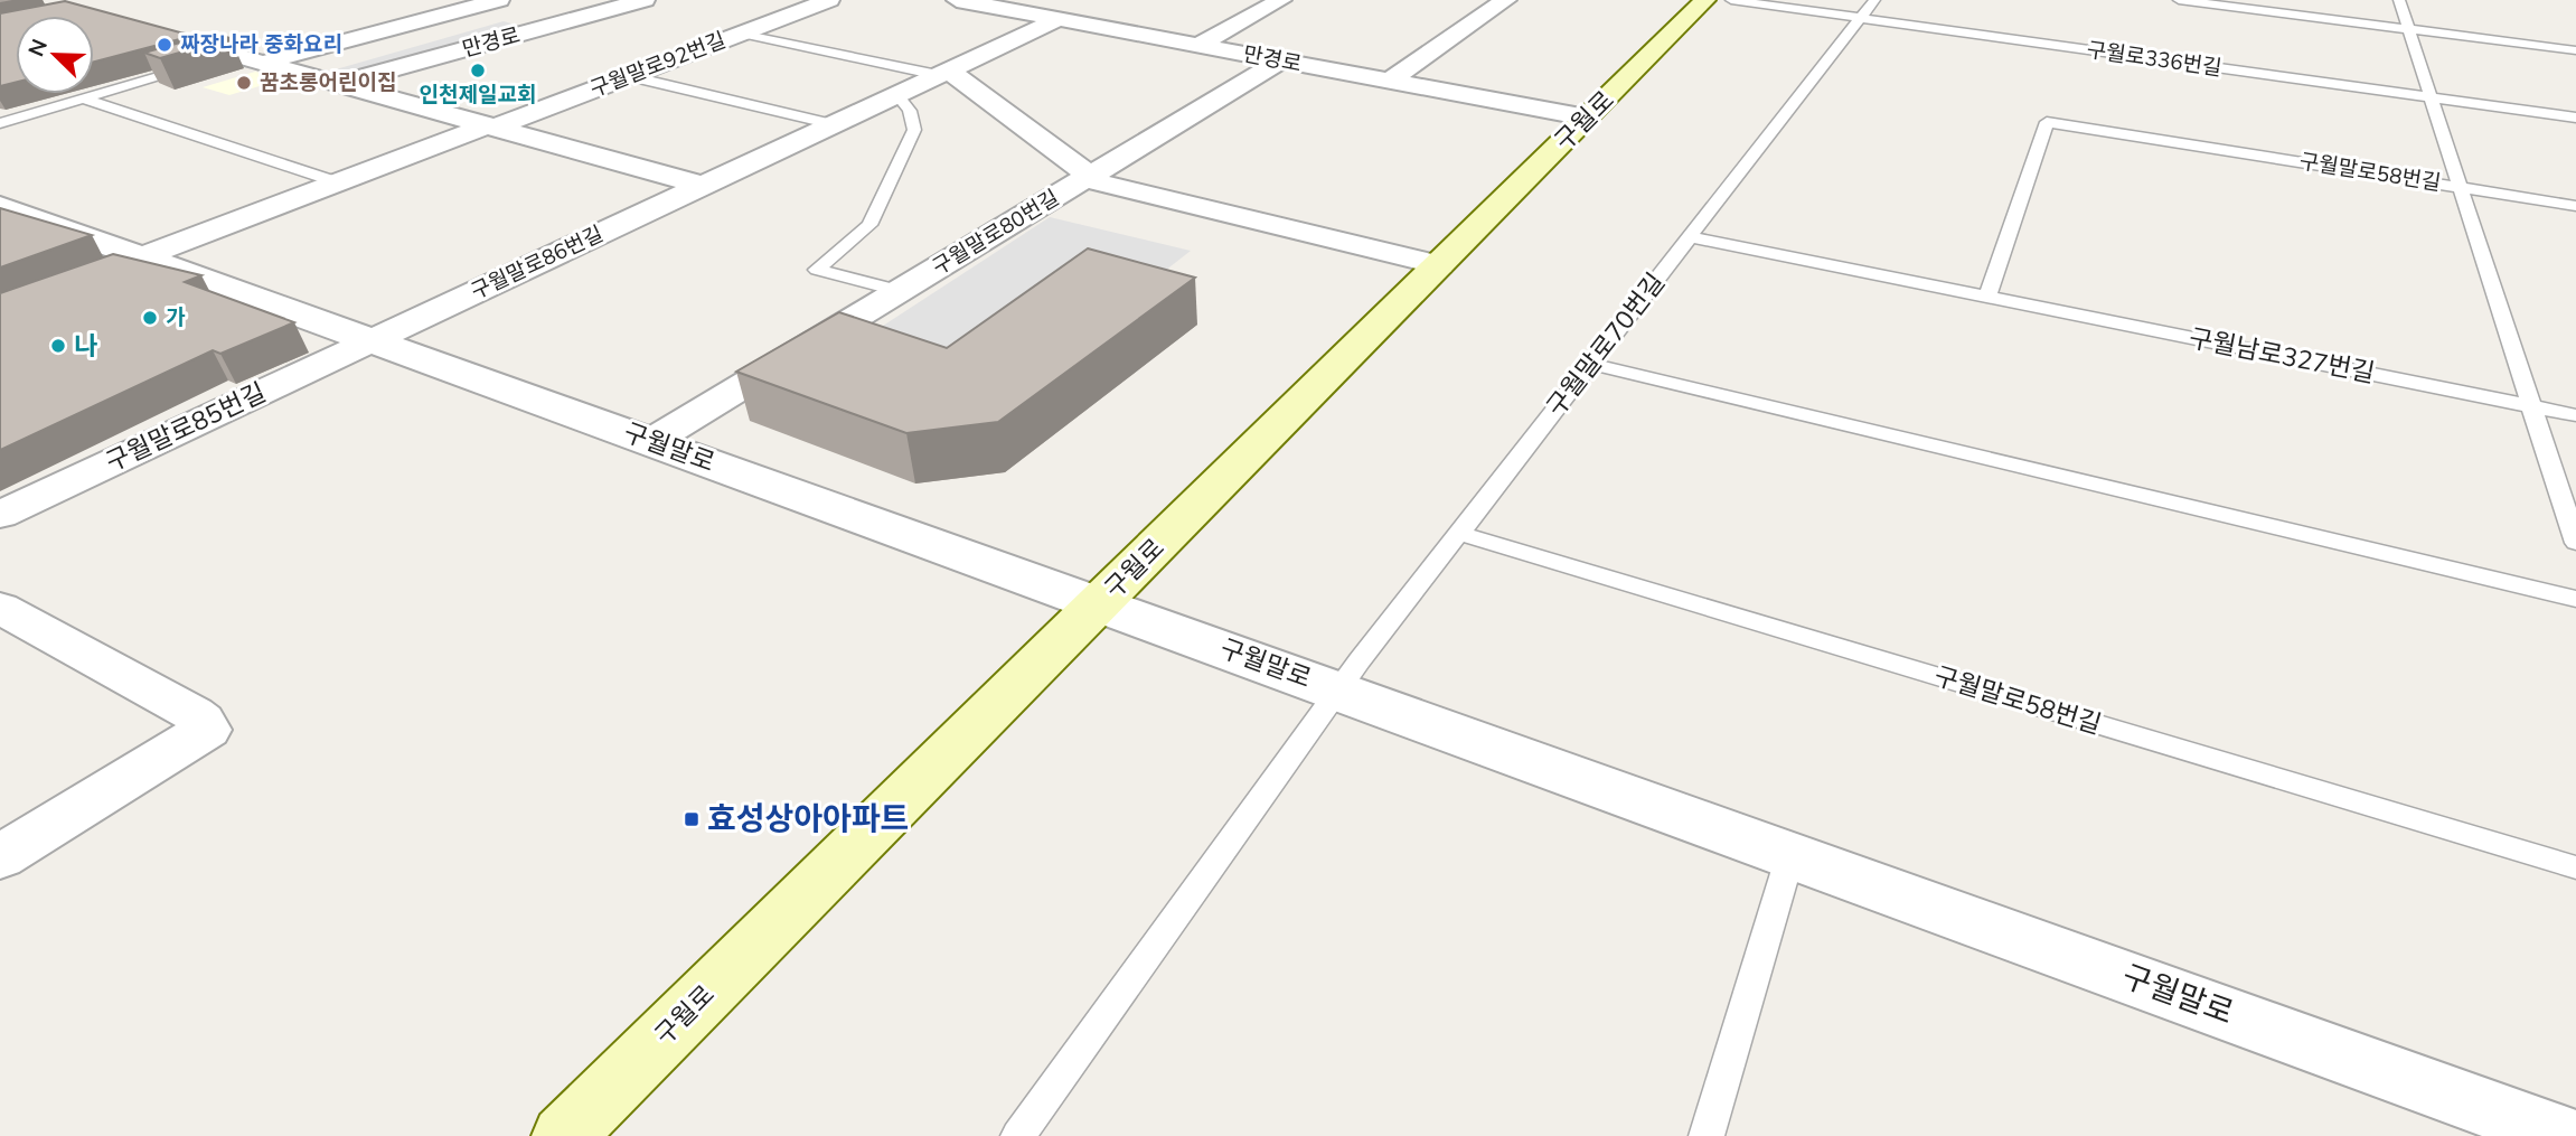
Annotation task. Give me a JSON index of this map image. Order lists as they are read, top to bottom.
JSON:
{
  "streets": {
    "main road": ["구월로"],
    "street": [
      "만경로",
      "구월말로92번길",
      "구월말로80번길",
      "구월말로86번길",
      "구월말로85번길",
      "구월말로"
    ],
    "lane": [
      "구월로336번길",
      "구월말로58번길",
      "구월말로70번길",
      "구월남로327번길"
    ]
  },
  "crossings": [
    ["만경로", "구월로"],
    ["만경로", "구월말로80번길"],
    ["만경로", "구월말로86번길"],
    ["구월로336번길", "구월말로58번길"],
    ["구월로336번길", "구월말로70번길"],
    ["구월말로92번길", "구월말로"],
    ["구월로", "구월말로"],
    ["구월말로58번길", "구월말로70번길"],
    ["구월말로58번길", "구월남로327번길"],
    ["구월말로80번길", "구월말로86번길"],
    ["구월말로80번길", "구월말로"],
    ["구월말로86번길", "구월말로85번길"],
    ["구월말로86번길", "구월말로"],
    ["구월말로70번길", "구월남로327번길"],
    ["구월말로70번길", "구월말로"],
    ["구월말로85번길", "구월말로"]
  ],
  "places": {
    "other": [
      "짜장나라 중화요리",
      "인천제일교회",
      "꿈초롱어린이집",
      "가",
      "나"
    ],
    "transit": ["효성상아아파트"]
  },
  "north": "top left"
}
